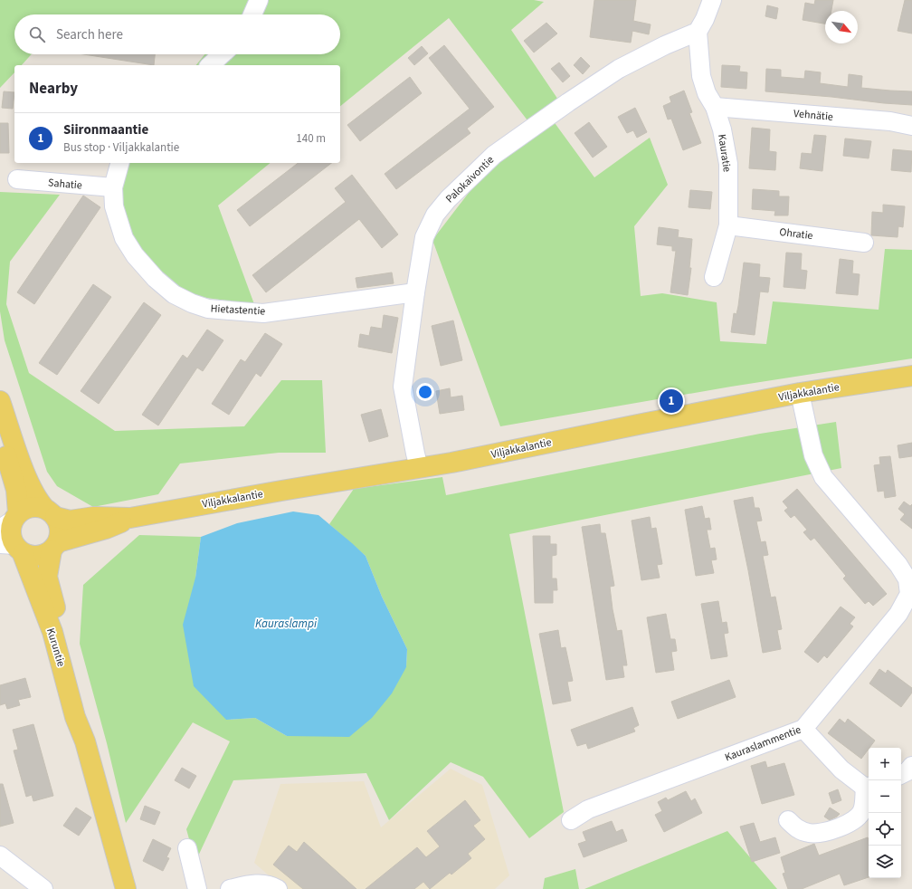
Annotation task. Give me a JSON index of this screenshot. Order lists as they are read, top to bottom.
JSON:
{
  "streets": {
    "main road": ["Viljakkalantie", "Kuruntie"],
    "street": [
      "Vehnätie",
      "Kauratie",
      "Palokaivontie",
      "Sahatie",
      "Ohratie",
      "Hietastentie",
      "Kauraslammentie"
    ]
  },
  "crossings": [
    ["Vehnätie", "Kauratie"],
    ["Kauratie", "Palokaivontie"],
    ["Kauratie", "Ohratie"],
    ["Palokaivontie", "Hietastentie"],
    ["Palokaivontie", "Viljakkalantie"],
    ["Sahatie", "Hietastentie"],
    ["Viljakkalantie", "Kuruntie"]
  ],
  "water": ["Kauraslampi"],
  "north": "bottom right",
  "page": {
    "search": "Search here",
    "heading": "Nearby",
    "list": [
      {
        "mark": "1",
        "name": "Siironmaantie",
        "note": "Bus stop · Viljakkalantie",
        "value": "140 m"
      }
    ],
    "pins": "1",
    "map_buttons": ["+", "−"]
  }
}
